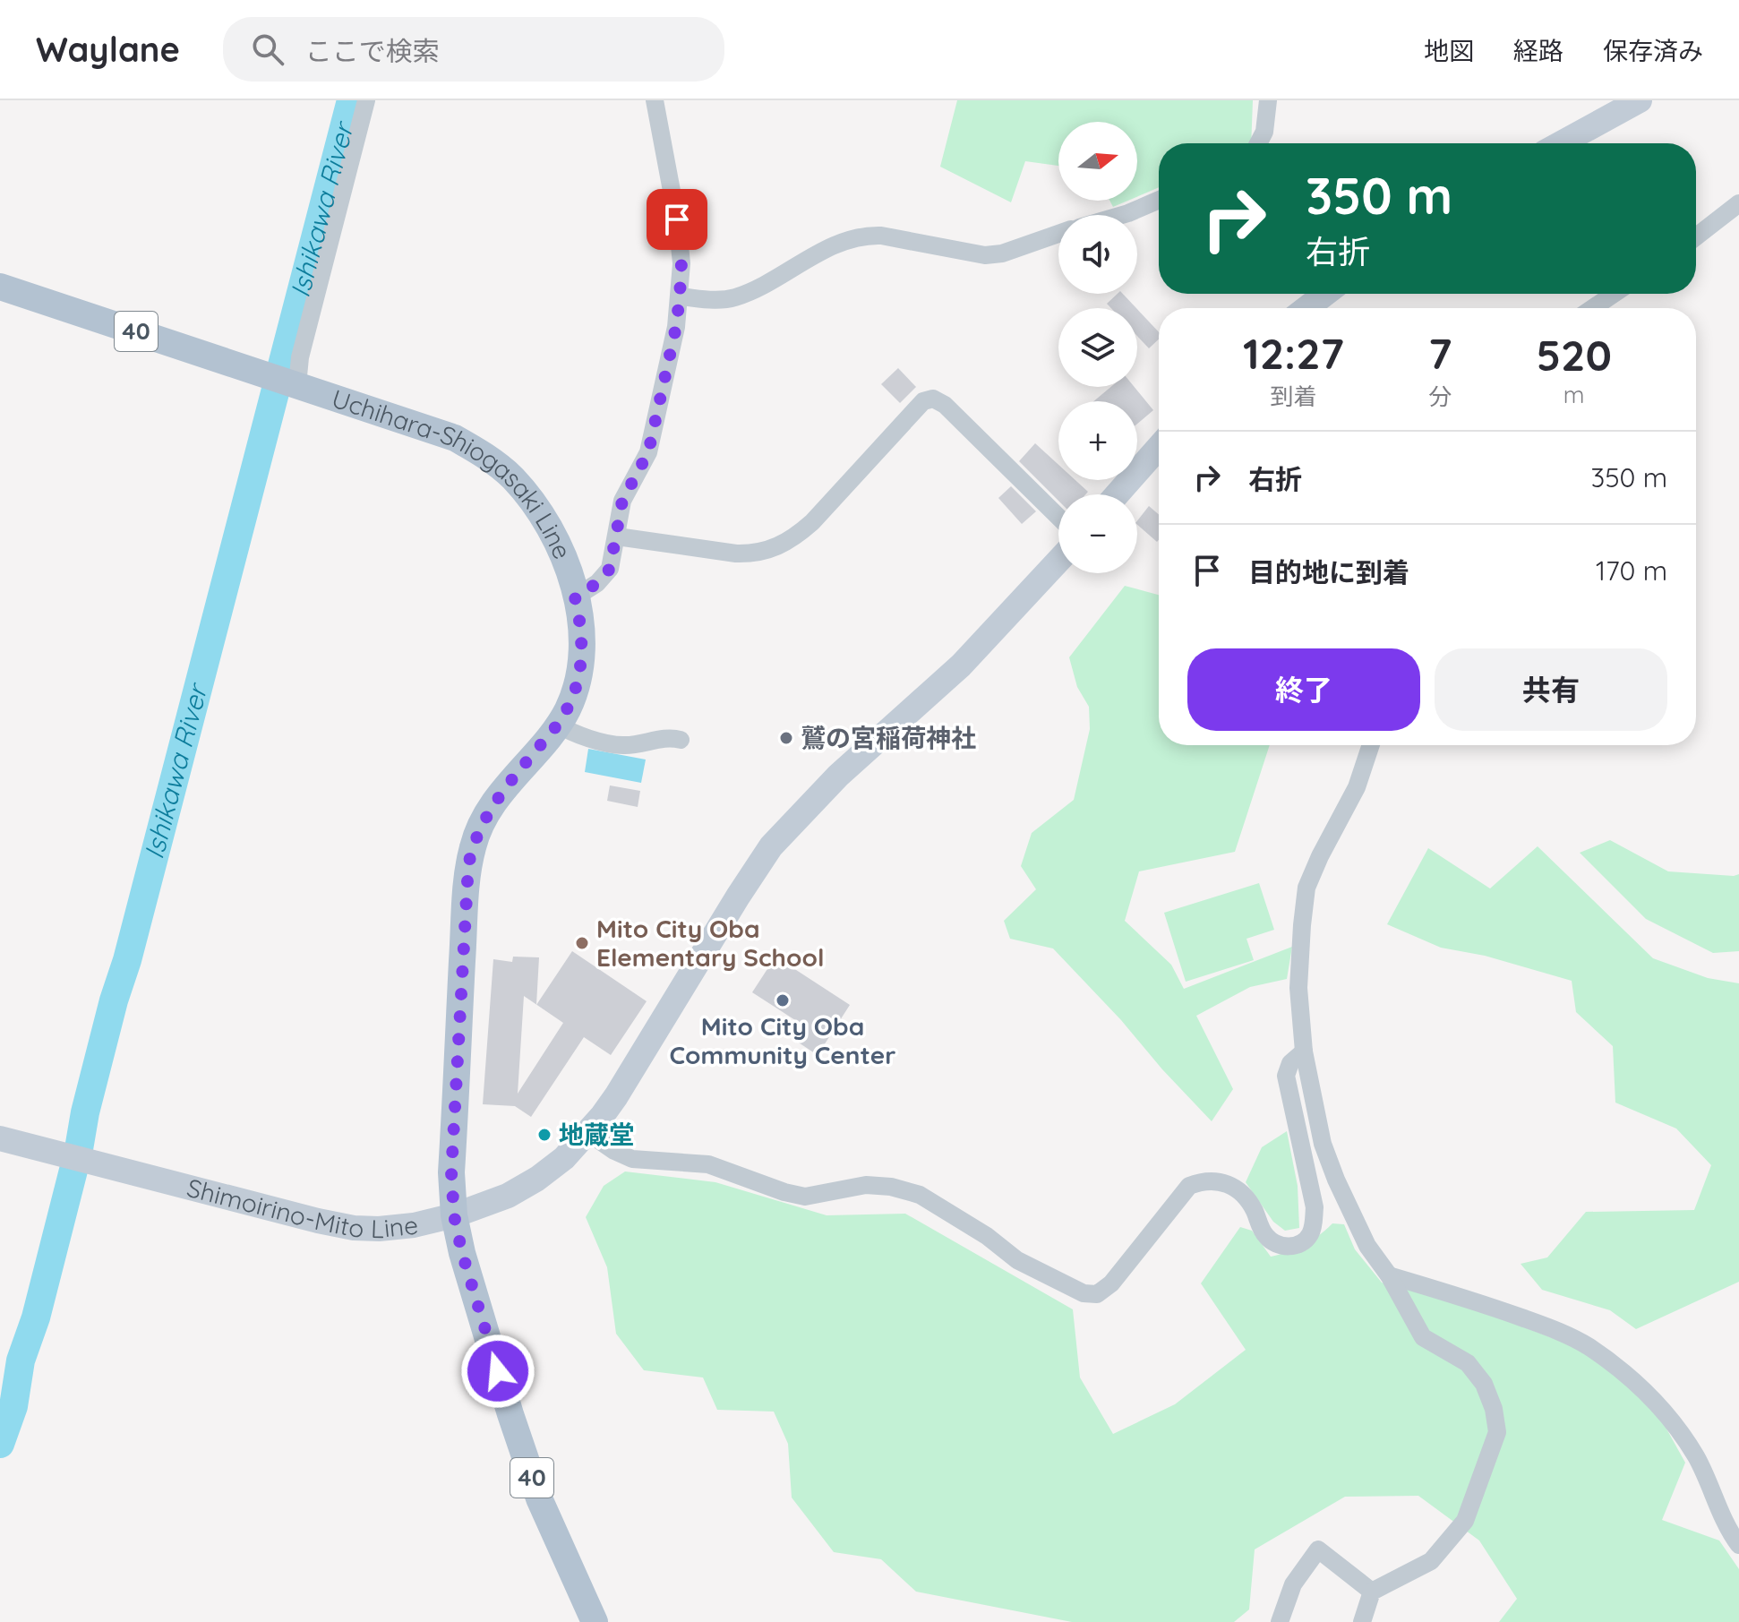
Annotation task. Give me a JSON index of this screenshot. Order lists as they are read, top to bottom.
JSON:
{
  "streets": {
    "main road": ["40", "Uchihara-Shiogasaki Line", "Shimoirino-Mito Line"]
  },
  "crossings": [
    ["Uchihara-Shiogasaki Line", "Shimoirino-Mito Line"]
  ],
  "water": ["Ishikawa River"],
  "places": [
    "鷲の宮稲荷神社",
    "Mito City Oba Elementary School",
    "Mito City Oba Community Center",
    "地蔵堂"
  ],
  "north": "right",
  "page": {
    "header": "Waylane",
    "search": "ここで検索",
    "nav": ["地図", "経路", "保存済み"],
    "map_buttons": ["+", "−"],
    "turn": ["350 m", "右折"],
    "eta": [
      "12:27",
      "到着",
      "7",
      "分",
      "520",
      "m"
    ],
    "list": [
      {
        "name": "右折",
        "value": "350 m"
      },
      {
        "name": "目的地に到着",
        "value": "170 m"
      }
    ],
    "buttons": ["終了", "共有"]
  }
}
